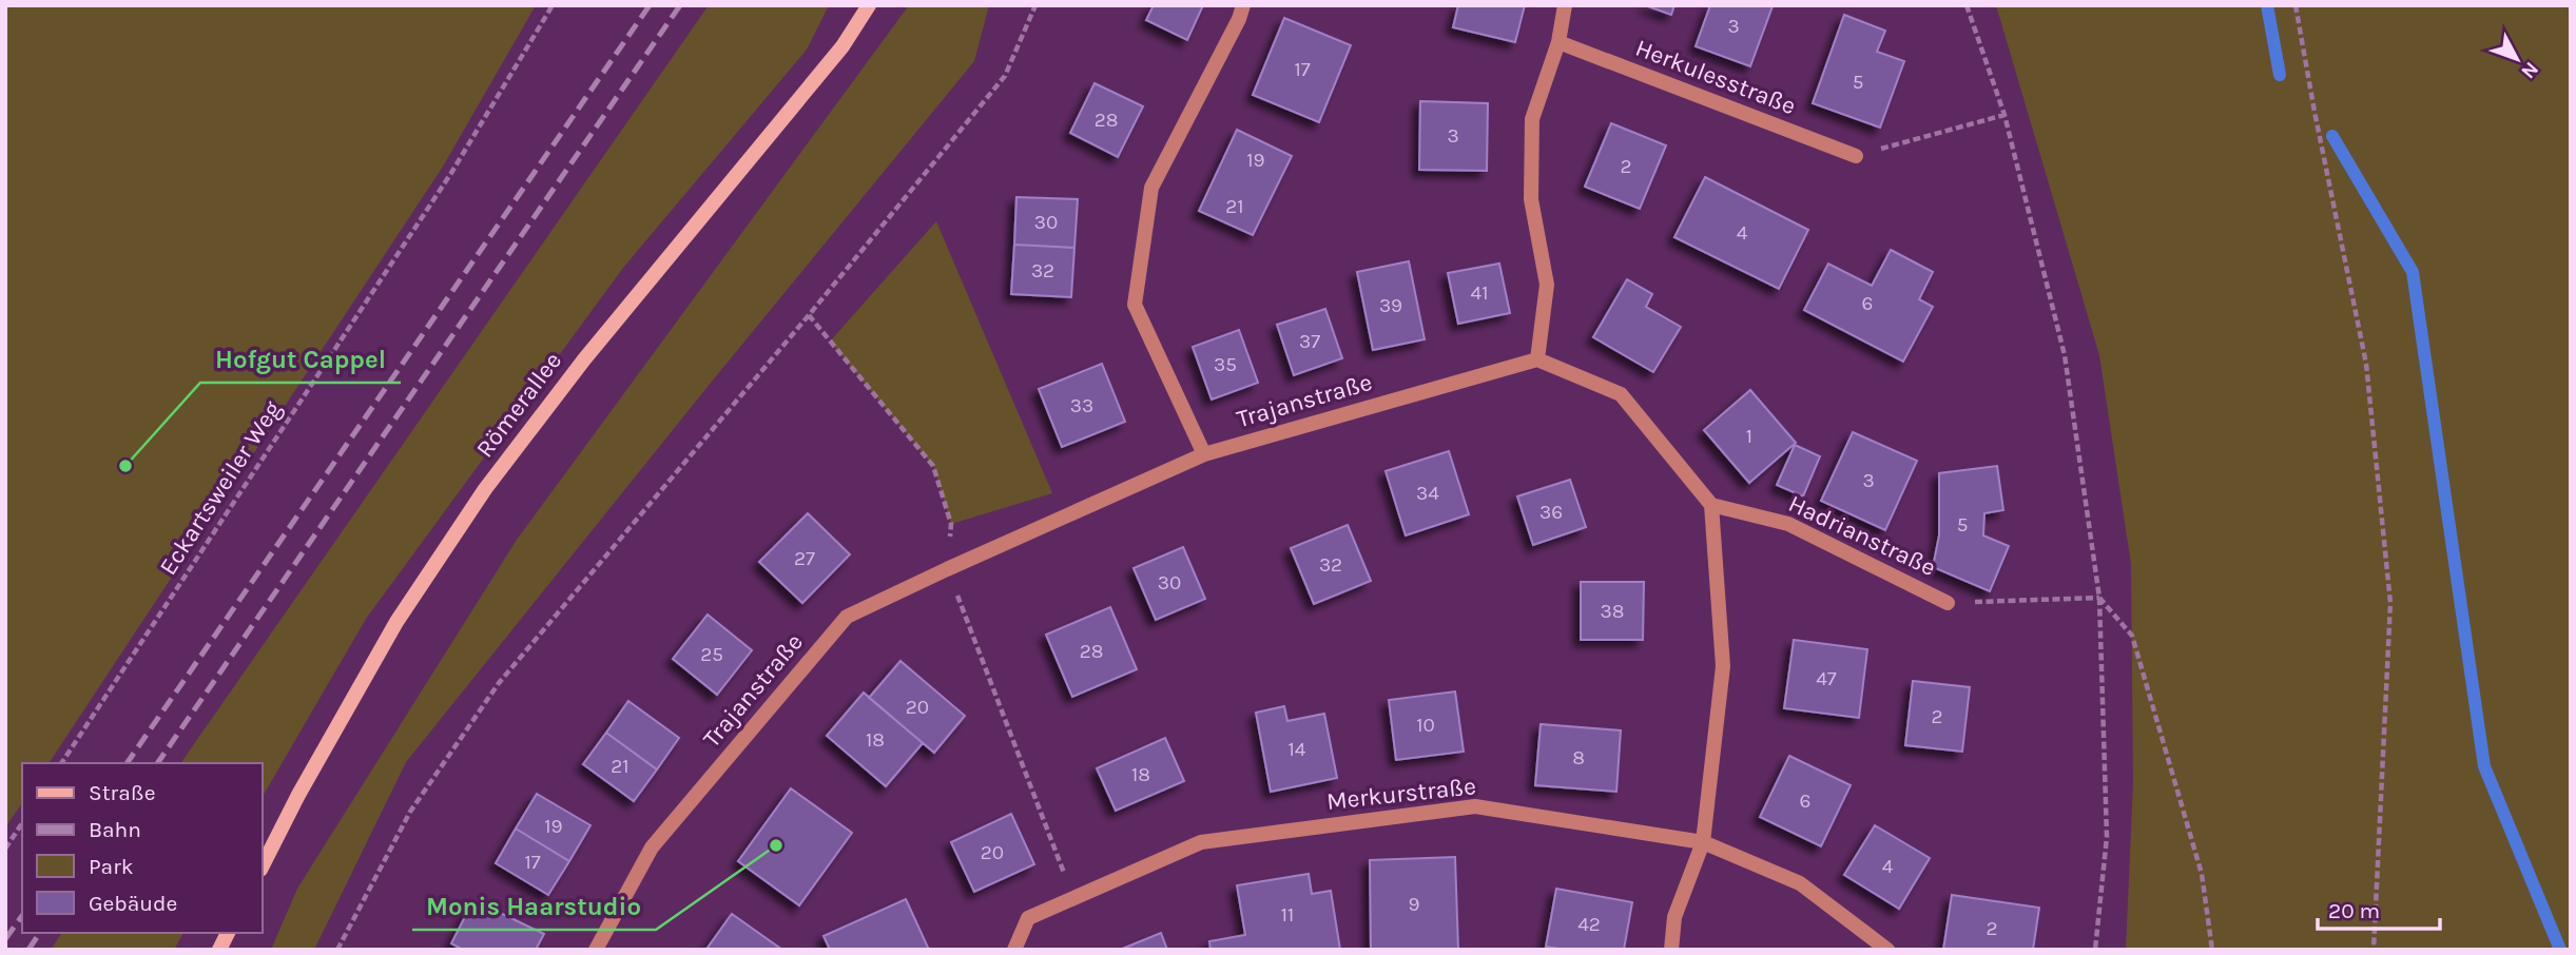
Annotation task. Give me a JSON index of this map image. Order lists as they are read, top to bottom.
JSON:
{
  "streets": {
    "street": [
      "Herkulesstraße",
      "Trajanstraße",
      "Römerallee",
      "Hadrianstraße",
      "Merkurstraße"
    ],
    "path": ["Eckartsweiler Weg"]
  },
  "places": ["Hofgut Cappel", "Monis Haarstudio"],
  "house_numbers": [
    "3",
    "17",
    "5",
    "28",
    "3",
    "19",
    "2",
    "21",
    "30",
    "4",
    "32",
    "41",
    "6",
    "39",
    "37",
    "35",
    "33",
    "1",
    "3",
    "34",
    "36",
    "5",
    "27",
    "32",
    "30",
    "38",
    "28",
    "25",
    "47",
    "20",
    "2",
    "10",
    "18",
    "14",
    "8",
    "21",
    "18",
    "6",
    "19",
    "20",
    "17",
    "4",
    "9",
    "11",
    "42",
    "2"
  ],
  "legend": [
    "Straße",
    "Bahn",
    "Park",
    "Gebäude"
  ],
  "scale_bar": "20 m",
  "north": "bottom right"
}
